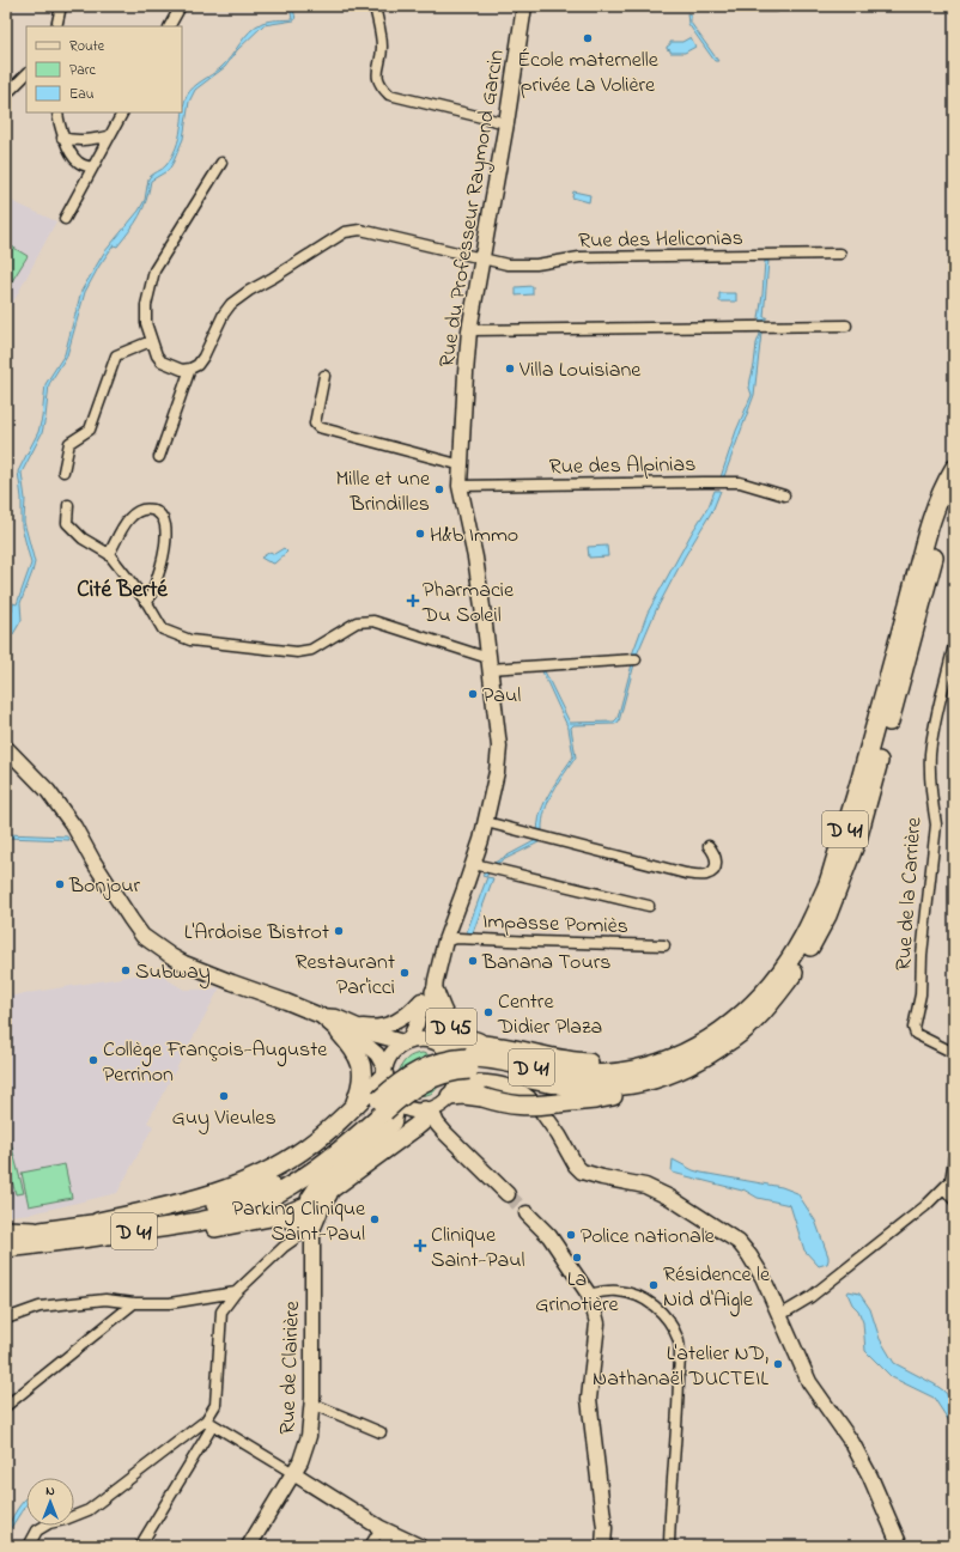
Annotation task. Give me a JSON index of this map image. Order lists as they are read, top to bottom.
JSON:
{
  "streets": {
    "highway": ["D 41", "D 45"],
    "main road": ["Rue du Professeur Raymond Garcin", "Rue de Clairière"],
    "street": [
      "Rue des Heliconias",
      "Rue des Alpinias",
      "Rue de la Carrière",
      "Impasse Pomiès"
    ]
  },
  "crossings": [
    ["Rue du Professeur Raymond Garcin", "Rue des Heliconias"],
    ["Rue du Professeur Raymond Garcin", "Rue des Alpinias"],
    ["Rue du Professeur Raymond Garcin", "Impasse Pomiès"],
    ["Rue du Professeur Raymond Garcin", "D 45"]
  ],
  "districts": ["Cité Berté"],
  "places": {
    "other": [
      "École maternelle privée La Volière",
      "Villa Louisiane",
      "Mille et une Brindilles",
      "H&b Immo",
      "Paul",
      "Bonjour",
      "L'Ardoise Bistrot",
      "Banana Tours",
      "Subway",
      "Restaurant Par'icci",
      "Centre Didier Plaza",
      "Collège François-Auguste Perrinon",
      "Guy Vieules",
      "Parking Clinique Saint-Paul",
      "Police nationale",
      "La Grinotière",
      "Résidence le Nid d'Aigle",
      "L'atelier ND, Nathanaël DUCTEIL"
    ],
    "health": ["Pharmacie Du Soleil", "Clinique Saint-Paul"]
  },
  "legend": ["Route", "Parc", "Eau"],
  "north": "top"
}
